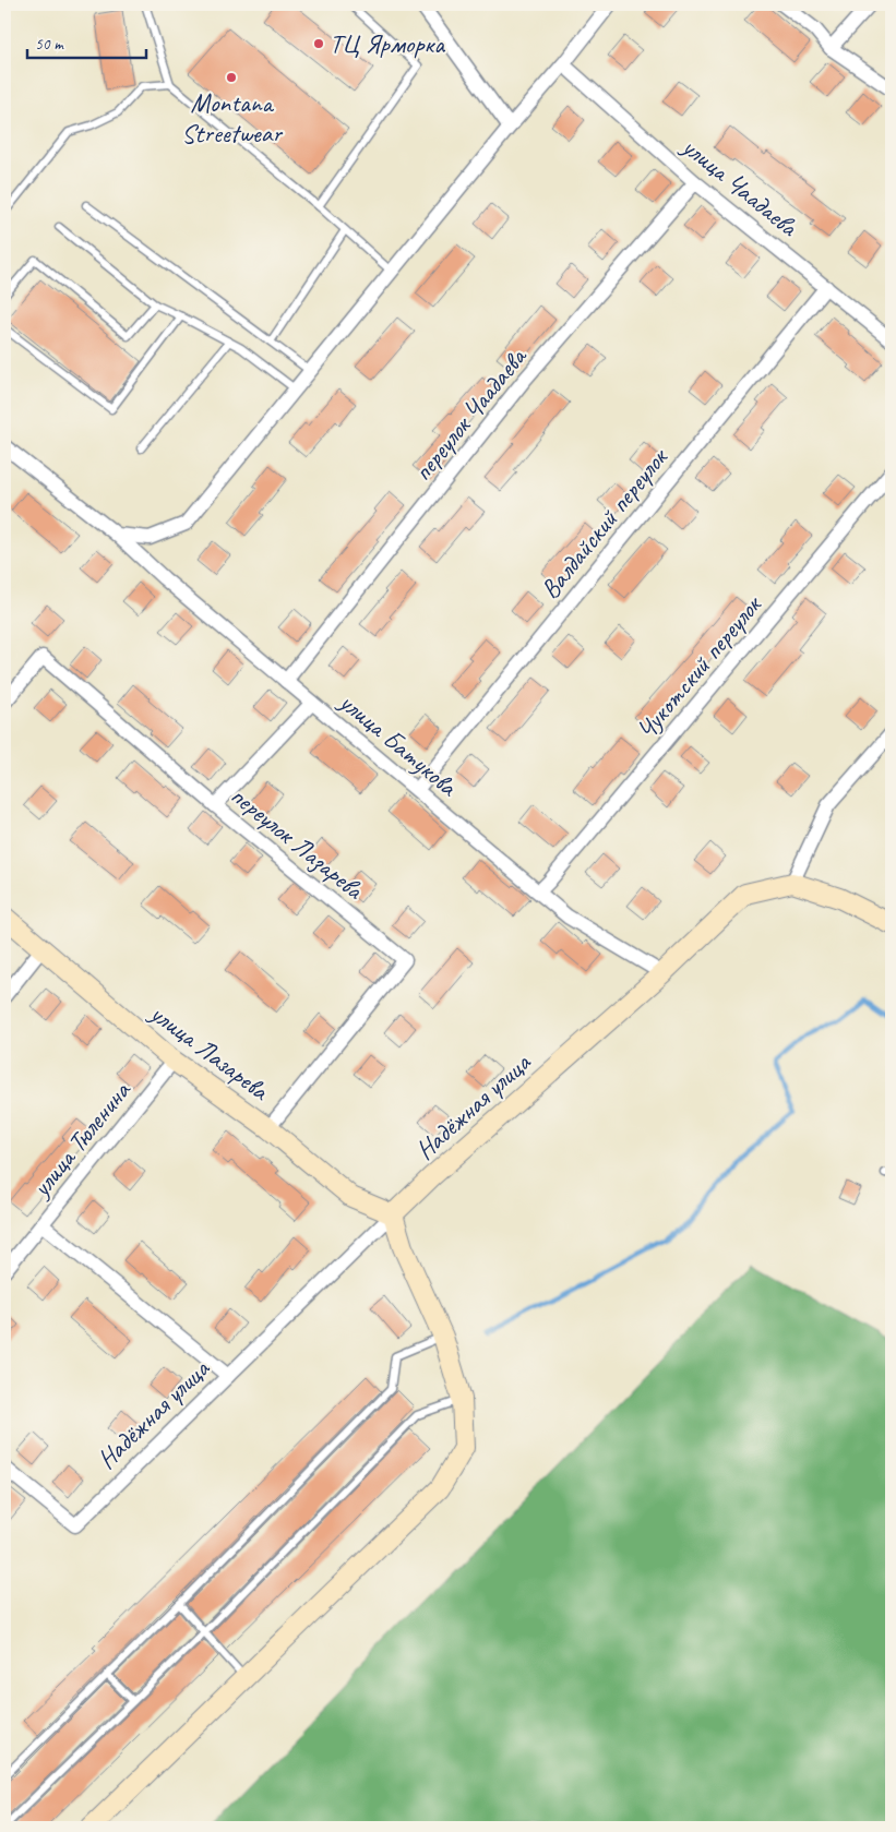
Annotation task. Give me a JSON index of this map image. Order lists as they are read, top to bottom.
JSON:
{
  "streets": {
    "main road": ["улица Лазарева", "Надёжная улица"],
    "street": [
      "улица Чаадаева",
      "переулок Чаадаева",
      "Валдайский переулок",
      "Чукотский переулок",
      "улица Батукова",
      "переулок Лазарева",
      "улица Тюленина"
    ]
  },
  "crossings": [
    ["улица Чаадаева", "переулок Чаадаева"],
    ["улица Чаадаева", "Валдайский переулок"],
    ["переулок Чаадаева", "улица Батукова"],
    ["Валдайский переулок", "улица Батукова"],
    ["Чукотский переулок", "улица Батукова"],
    ["улица Батукова", "Надёжная улица"],
    ["переулок Лазарева", "улица Лазарева"],
    ["улица Лазарева", "Надёжная улица"],
    ["улица Лазарева", "улица Тюленина"]
  ],
  "places": ["ТЦ Ярморка", "Montana Streetwear"],
  "scale_bar": "50 m"
}
